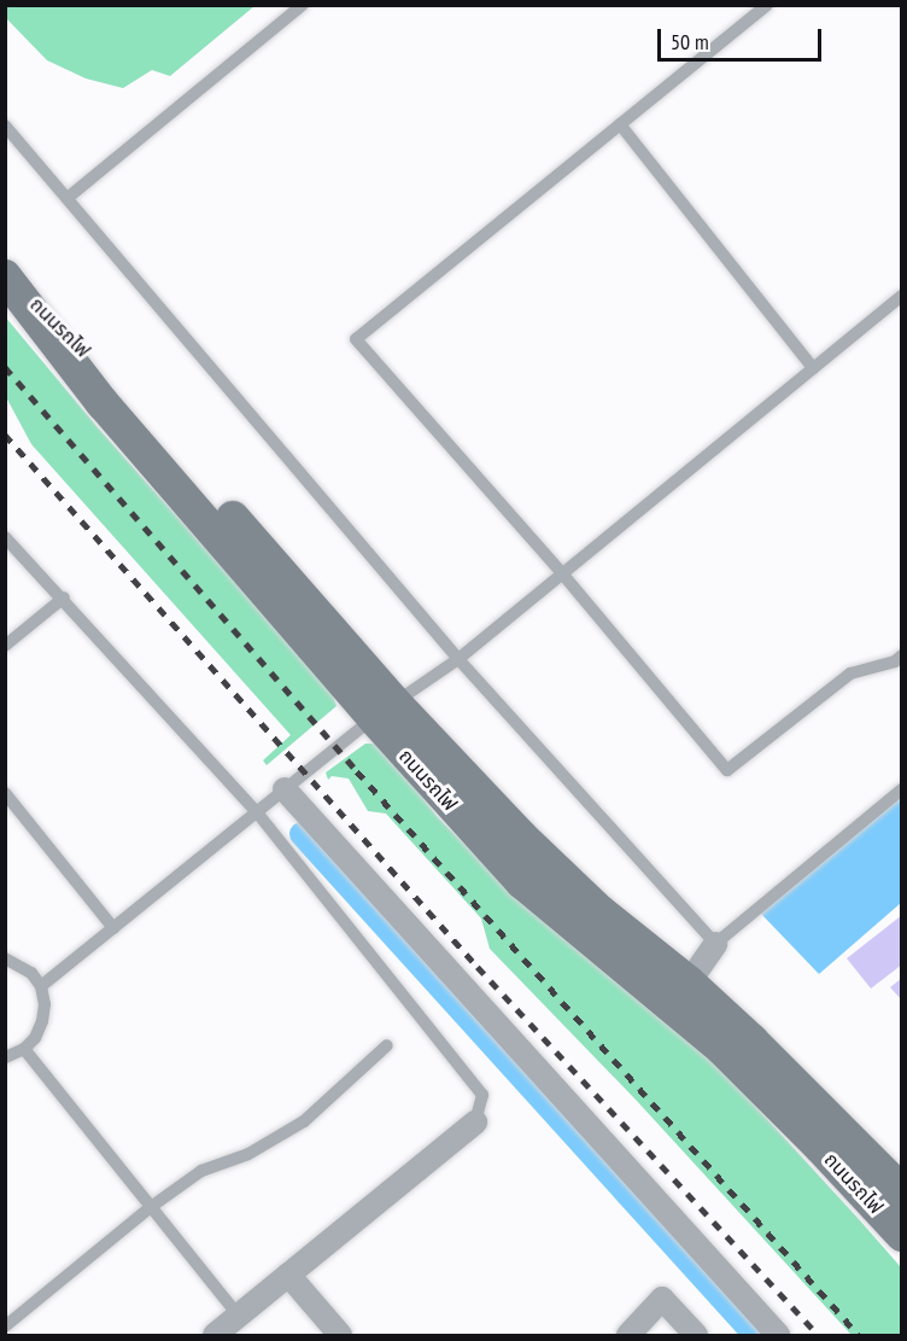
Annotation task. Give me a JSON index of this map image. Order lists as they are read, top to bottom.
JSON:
{
  "streets": {
    "main road": ["ถนนรถไฟ"]
  },
  "scale_bar": "50 m"
}
